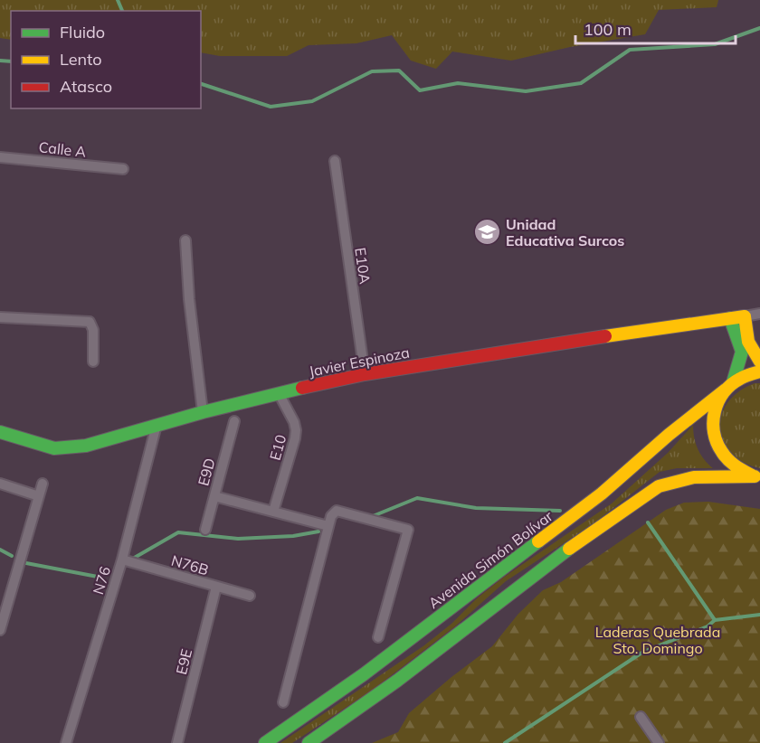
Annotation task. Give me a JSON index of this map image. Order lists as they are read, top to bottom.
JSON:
{
  "streets": {
    "main road": ["Javier Espinoza", "Avenida Simón Bolívar"],
    "street": [
      "Calle A",
      "E10A",
      "E10",
      "E9D",
      "N76B",
      "N76",
      "E9E"
    ]
  },
  "crossings": [
    ["E10A", "Javier Espinoza"],
    ["Javier Espinoza", "E10"],
    ["Javier Espinoza", "N76"],
    ["N76B", "N76"],
    ["N76B", "E9E"]
  ],
  "parks": ["Laderas Quebrada Sto. Domingo"],
  "places": {
    "school or university": ["Unidad Educativa Surcos"]
  },
  "legend": ["Fluido", "Lento", "Atasco"],
  "scale_bar": "100 m"
}
